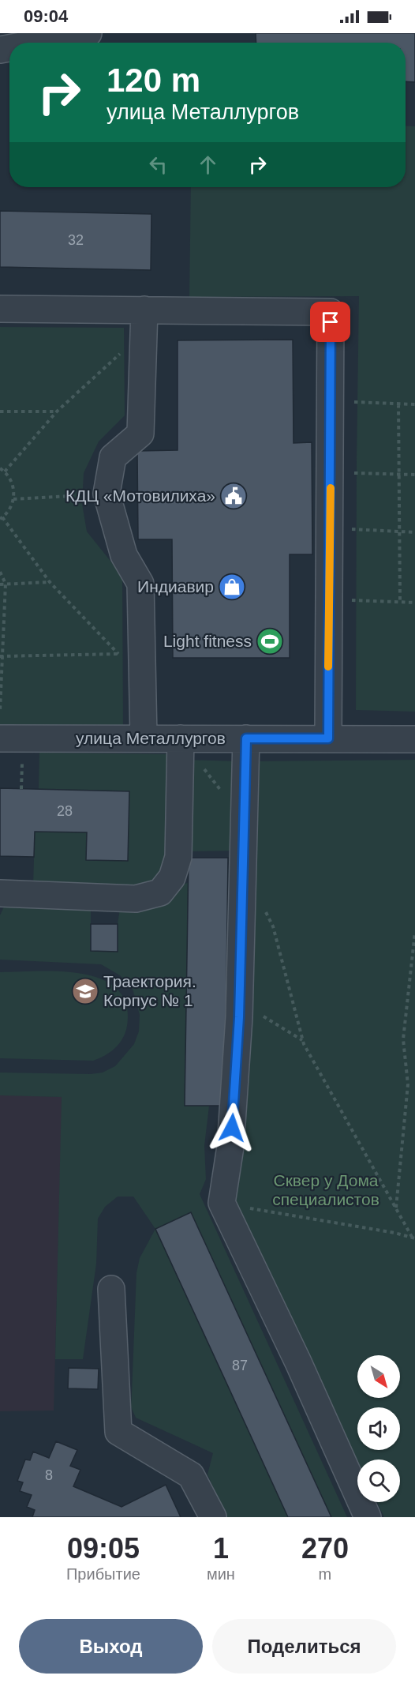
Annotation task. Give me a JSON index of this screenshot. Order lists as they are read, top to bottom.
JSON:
{
  "streets": {
    "street": ["улица Металлургов"]
  },
  "parks": ["Сквер у Дома специалистов"],
  "places": {
    "public building": ["КДЦ «Мотовилиха»"],
    "shop": ["Индиавир"],
    "sports": ["Light fitness"],
    "school or university": ["Траектория. Корпус № 1"]
  },
  "house_numbers": [
    "32",
    "28",
    "87",
    "8"
  ],
  "north": "bottom right",
  "page": {
    "status": "09:04",
    "turn": ["120 m", "улица Металлургов"],
    "eta": [
      "09:05",
      "Прибытие",
      "1",
      "мин",
      "270",
      "m"
    ],
    "buttons": ["Выход", "Поделиться"]
  }
}
